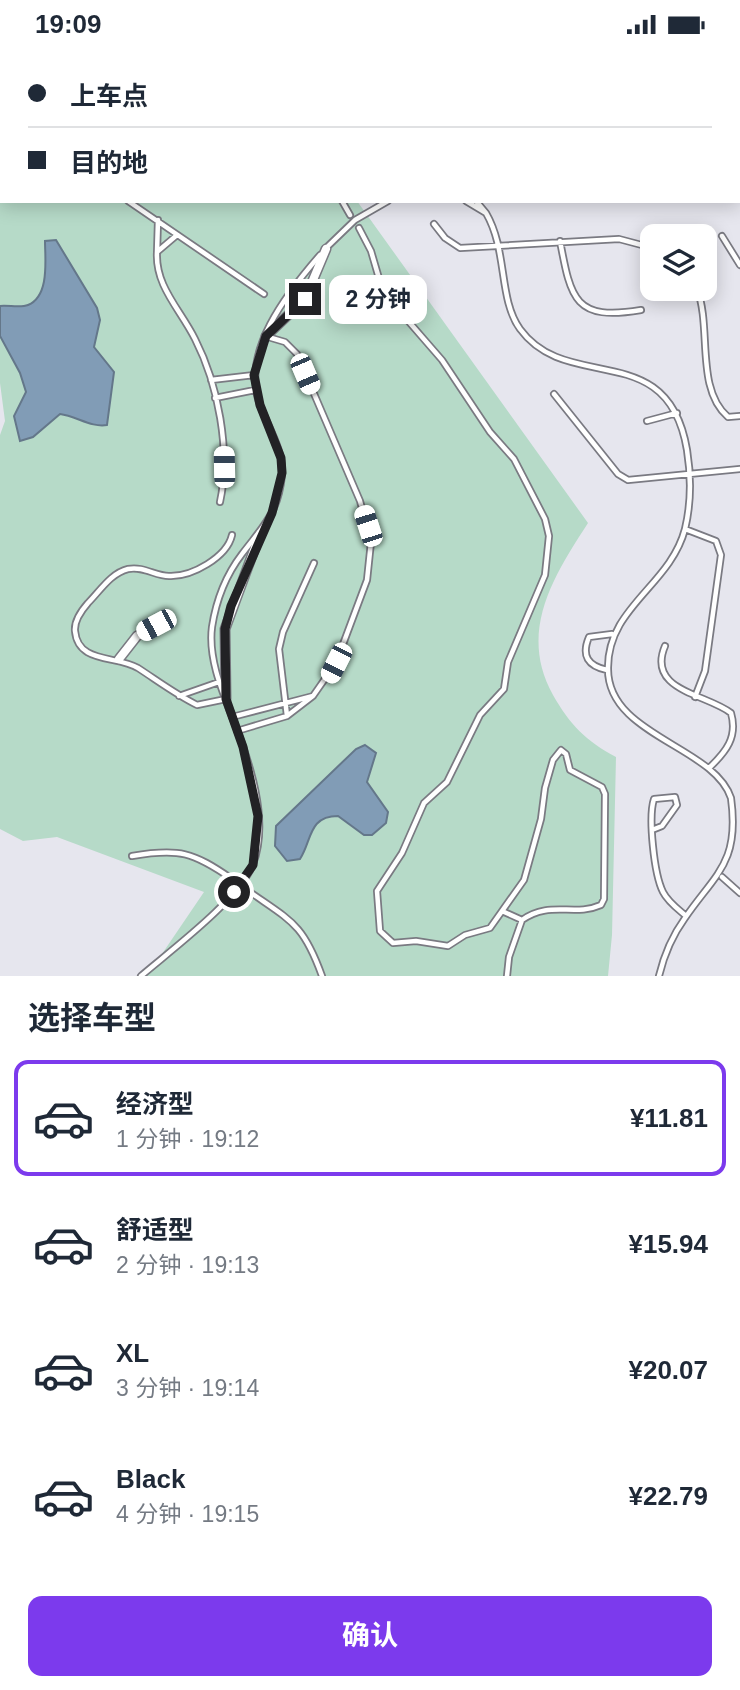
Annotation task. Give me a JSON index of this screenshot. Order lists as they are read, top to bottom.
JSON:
{
  "page": {
    "status": "19:09",
    "banner": ["上车点", "目的地"],
    "bubble": "2 分钟",
    "heading": "选择车型",
    "list": [
      {
        "name": "经济型",
        "note": "1 分钟 · 19:12",
        "value": "¥11.81"
      },
      {
        "name": "舒适型",
        "note": "2 分钟 · 19:13",
        "value": "¥15.94"
      },
      {
        "name": "XL",
        "note": "3 分钟 · 19:14",
        "value": "¥20.07"
      },
      {
        "name": "Black",
        "note": "4 分钟 · 19:15",
        "value": "¥22.79"
      }
    ],
    "buttons": "确认"
  }
}
